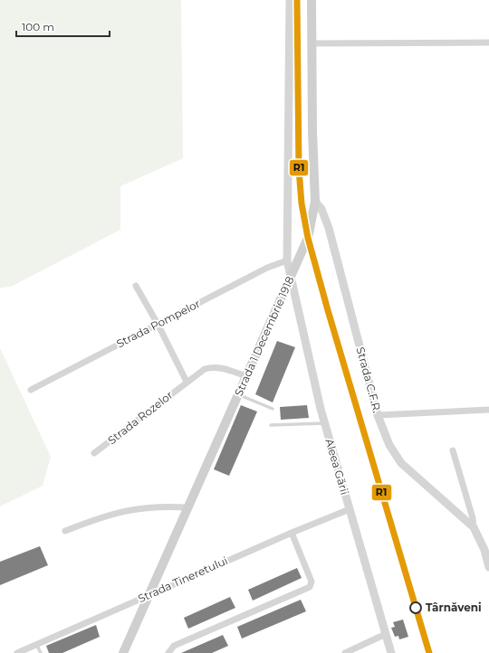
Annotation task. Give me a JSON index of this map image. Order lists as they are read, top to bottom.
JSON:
{
  "streets": {
    "main road": ["Strada 1 Decembrie 1918"],
    "street": [
      "Strada Pompelor",
      "Strada C.F.R.",
      "Strada Rozelor",
      "Aleea Gării",
      "Strada Tineretului"
    ]
  },
  "crossings": [
    ["Strada Pompelor", "Aleea Gării"],
    ["Strada 1 Decembrie 1918", "Strada C.F.R."],
    ["Strada 1 Decembrie 1918", "Strada Rozelor"],
    ["Strada 1 Decembrie 1918", "Aleea Gării"],
    ["Strada 1 Decembrie 1918", "Strada Tineretului"],
    ["Aleea Gării", "Strada Tineretului"]
  ],
  "places": ["Târnăveni"],
  "lines": ["transit line R1"],
  "scale_bar": "100 m"
}
